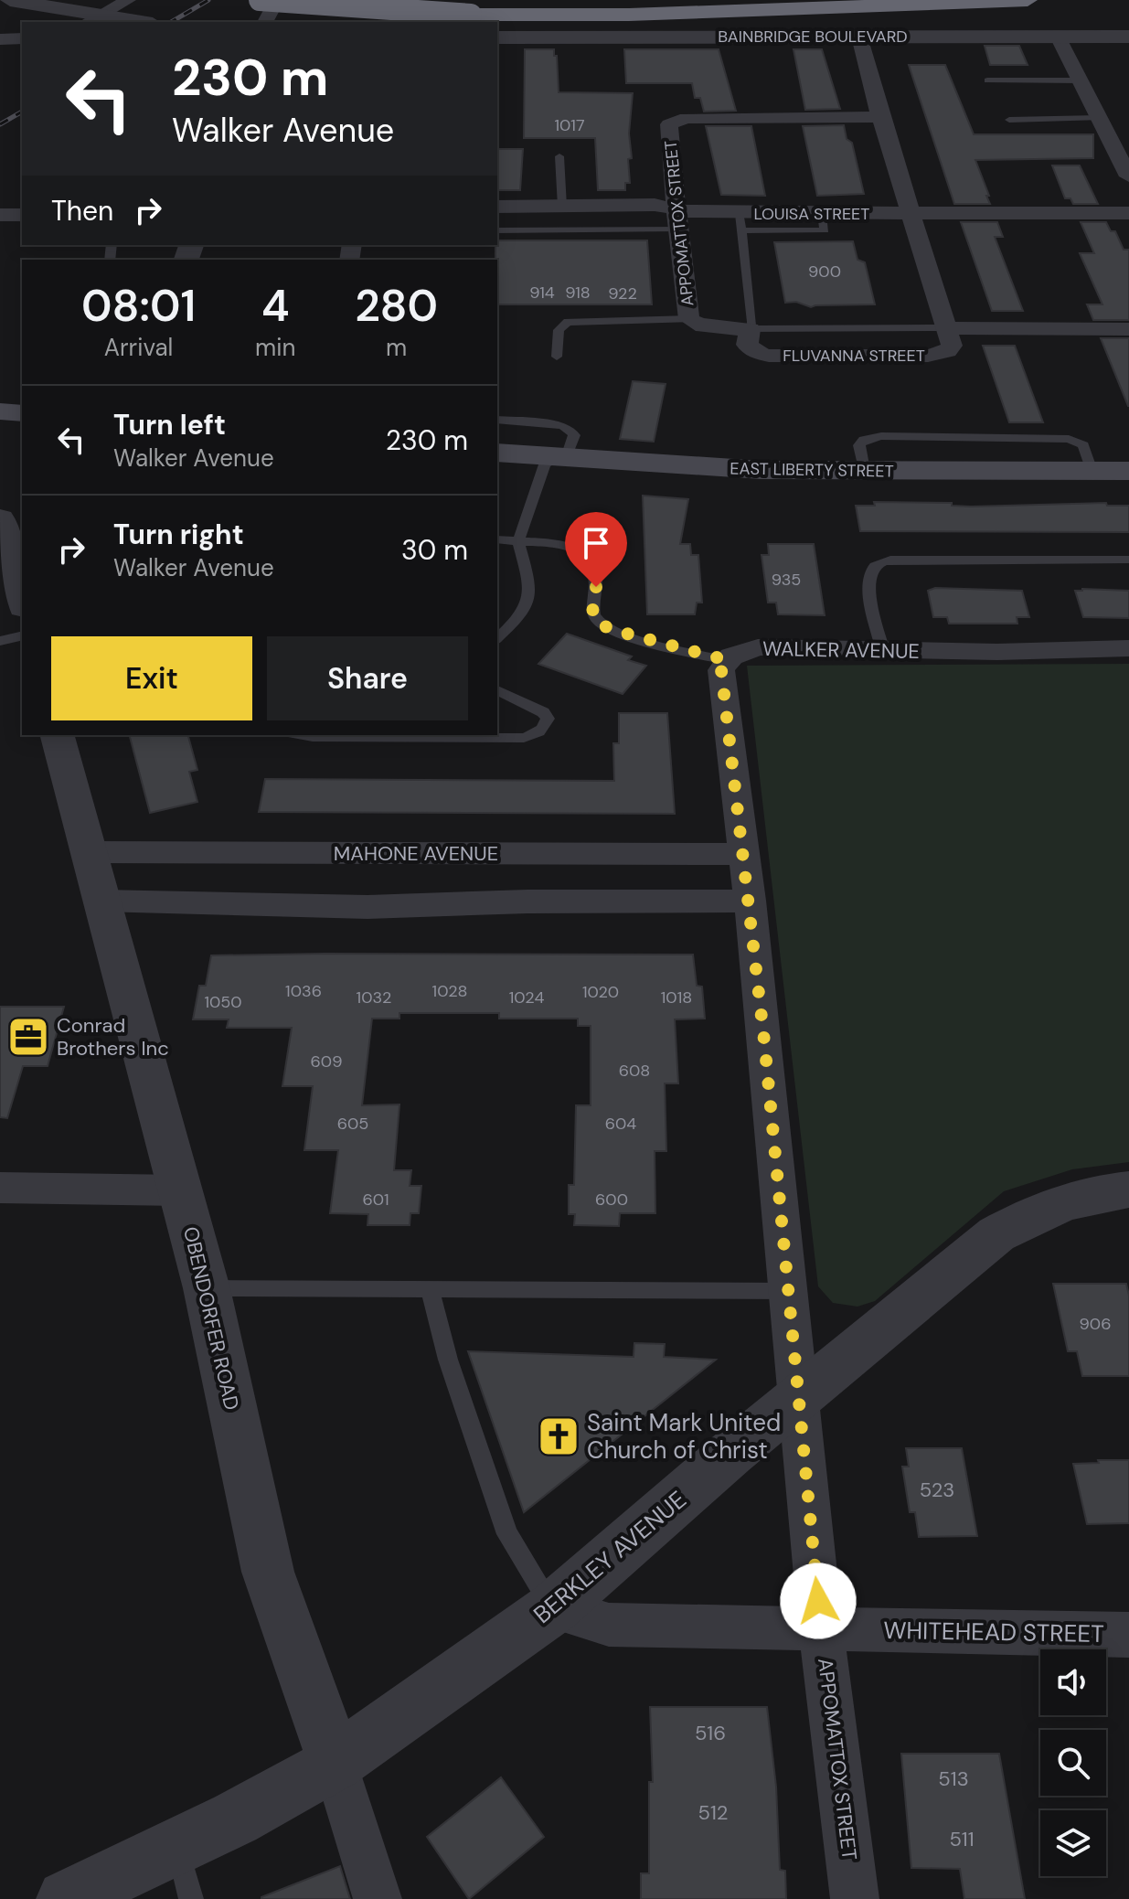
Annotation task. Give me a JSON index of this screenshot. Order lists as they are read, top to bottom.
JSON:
{
  "streets": {
    "main road": ["EAST LIBERTY STREET"],
    "street": [
      "BAINBRIDGE BOULEVARD",
      "LOUISA STREET",
      "APPOMATTOX STREET",
      "FLUVANNA STREET",
      "WALKER AVENUE",
      "MAHONE AVENUE",
      "OBENDORFER ROAD",
      "BERKLEY AVENUE",
      "WHITEHEAD STREET"
    ]
  },
  "crossings": [
    ["LOUISA STREET", "APPOMATTOX STREET"],
    ["APPOMATTOX STREET", "FLUVANNA STREET"],
    ["APPOMATTOX STREET", "WALKER AVENUE"],
    ["APPOMATTOX STREET", "MAHONE AVENUE"],
    ["APPOMATTOX STREET", "BERKLEY AVENUE"],
    ["APPOMATTOX STREET", "WHITEHEAD STREET"],
    ["MAHONE AVENUE", "OBENDORFER ROAD"],
    ["OBENDORFER ROAD", "BERKLEY AVENUE"],
    ["BERKLEY AVENUE", "WHITEHEAD STREET"]
  ],
  "places": {
    "office": ["Conrad Brothers Inc"],
    "church": ["Saint Mark United Church of Christ"]
  },
  "house_numbers": [
    "1017",
    "900",
    "914",
    "918",
    "922",
    "935",
    "1036",
    "1028",
    "1020",
    "1032",
    "1024",
    "1018",
    "1050",
    "609",
    "608",
    "605",
    "604",
    "601",
    "600",
    "906",
    "523",
    "516",
    "513",
    "512",
    "511"
  ],
  "page": {
    "turn": ["230 m", "Walker Avenue"],
    "then": "Then",
    "eta": [
      "08:01",
      "Arrival",
      "4",
      "min",
      "280",
      "m"
    ],
    "list": [
      {
        "name": "Turn left",
        "note": "Walker Avenue",
        "value": "230 m"
      },
      {
        "name": "Turn right",
        "note": "Walker Avenue",
        "value": "30 m"
      }
    ],
    "buttons": ["Exit", "Share"]
  }
}
